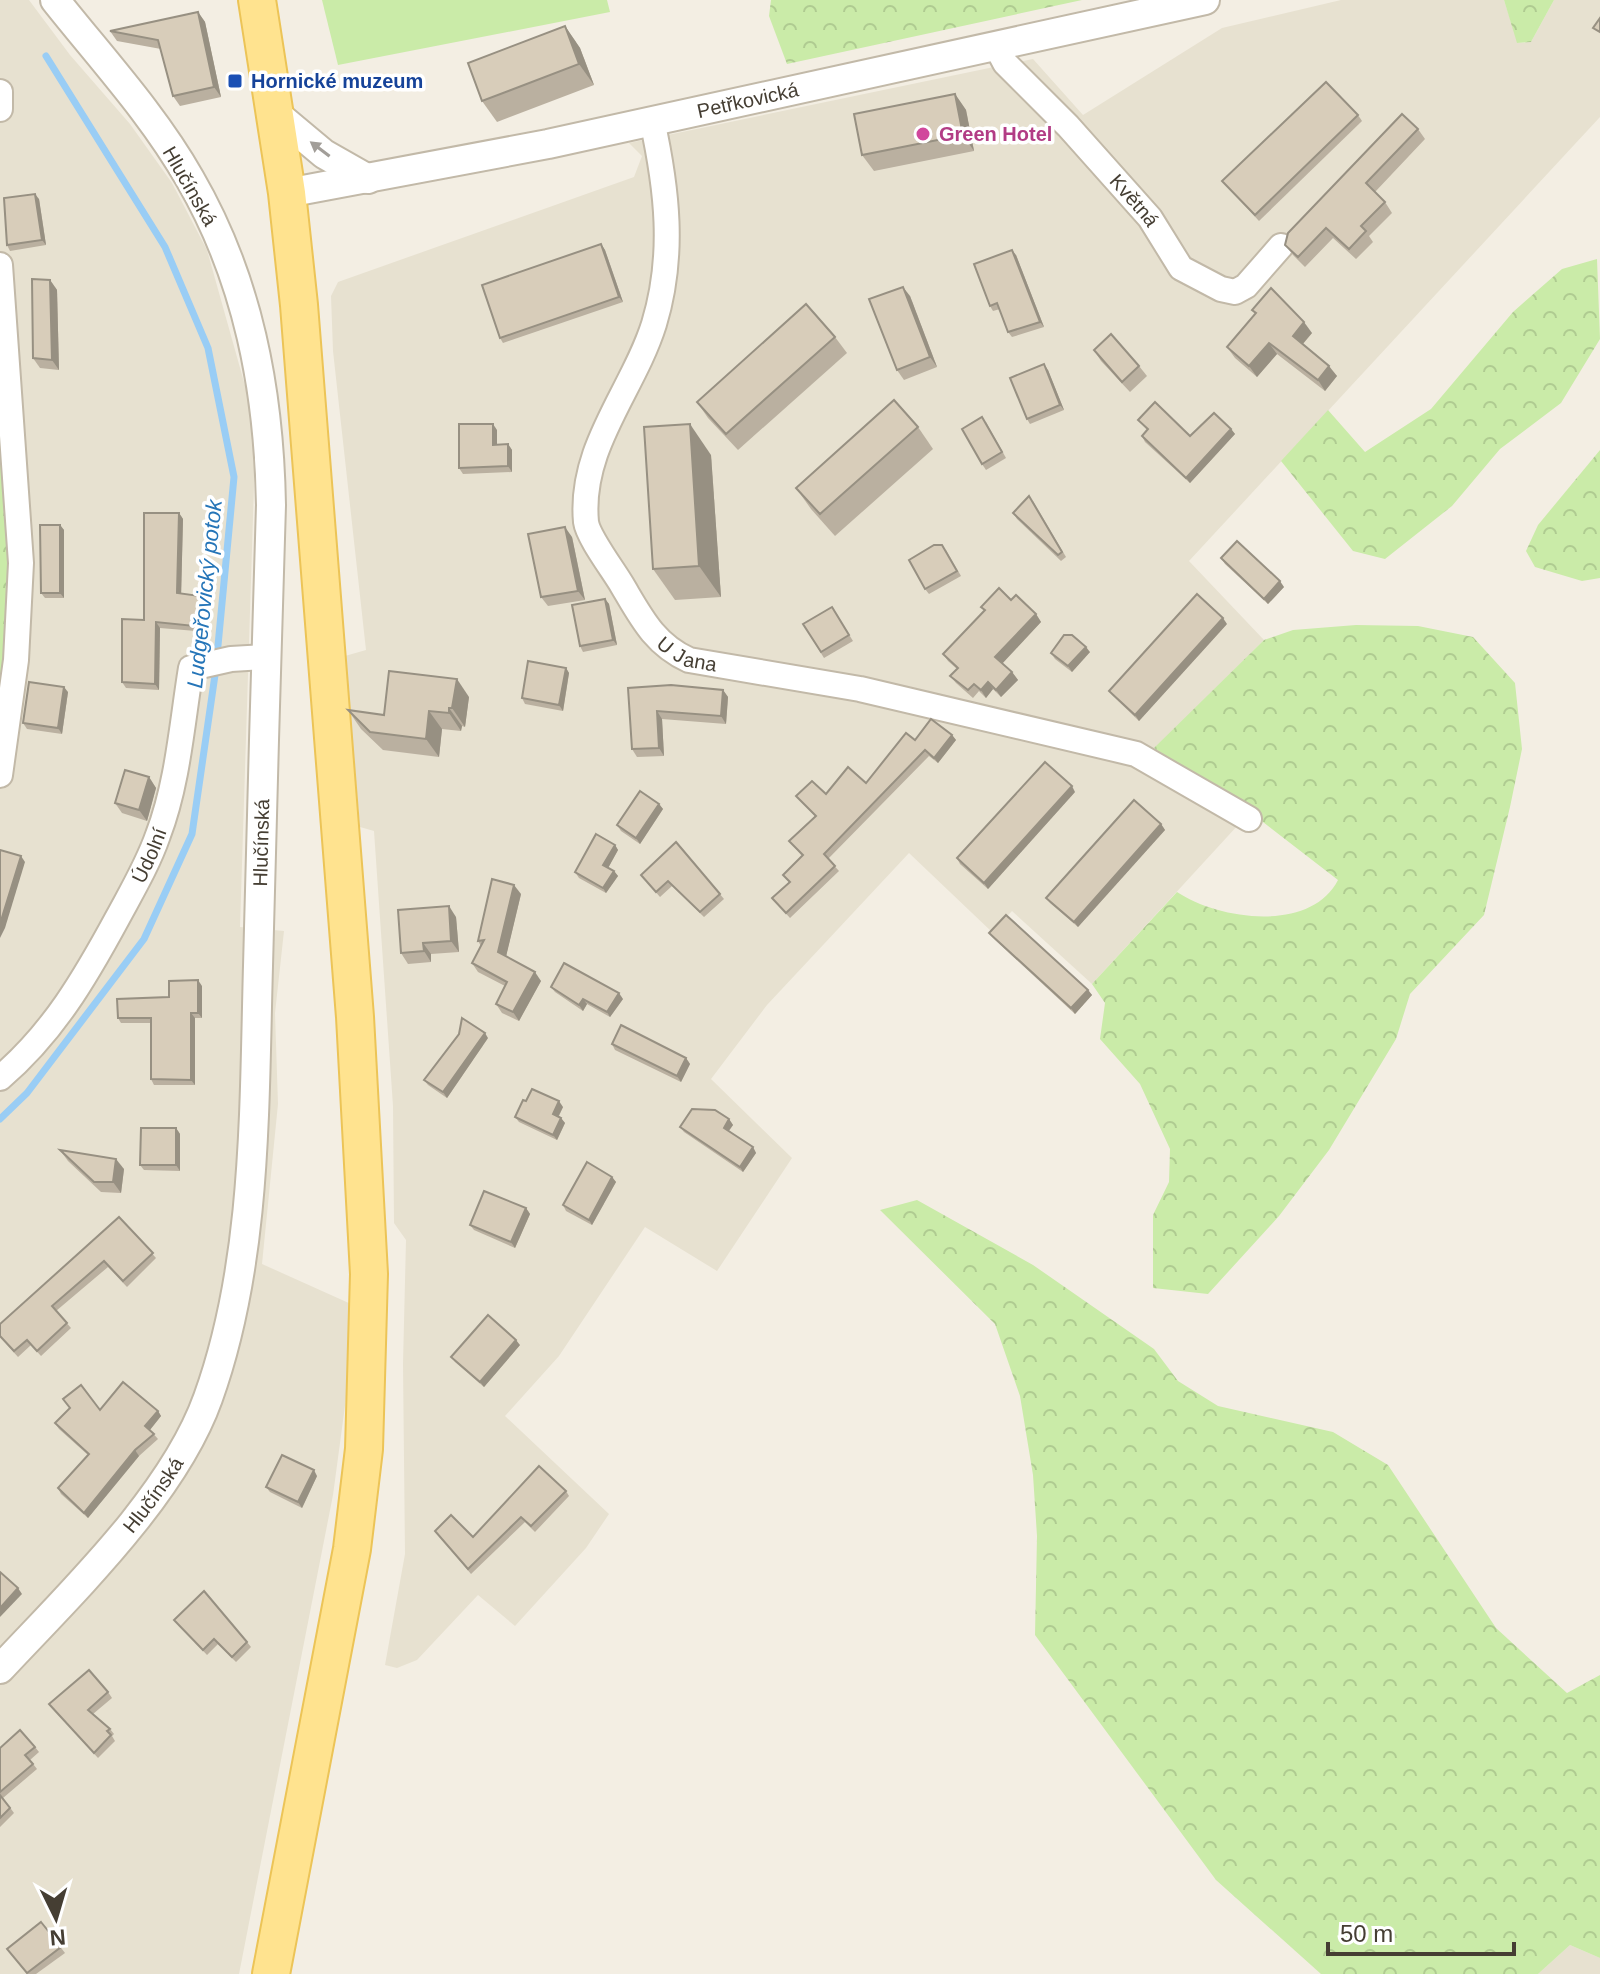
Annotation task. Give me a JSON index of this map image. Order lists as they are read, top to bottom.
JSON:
{
  "streets": {
    "street": [
      "Petřkovická",
      "Hlučínská",
      "Květná",
      "U Jana",
      "Údolní"
    ]
  },
  "crossings": [
    ["Petřkovická", "Květná"],
    ["Petřkovická", "U Jana"],
    ["Hlučínská", "Údolní"]
  ],
  "water": ["Ludgeřovický potok"],
  "places": {
    "transit": ["Hornické muzeum"],
    "other": ["Green Hotel"]
  },
  "scale_bar": "50 m",
  "north": "bottom"
}
